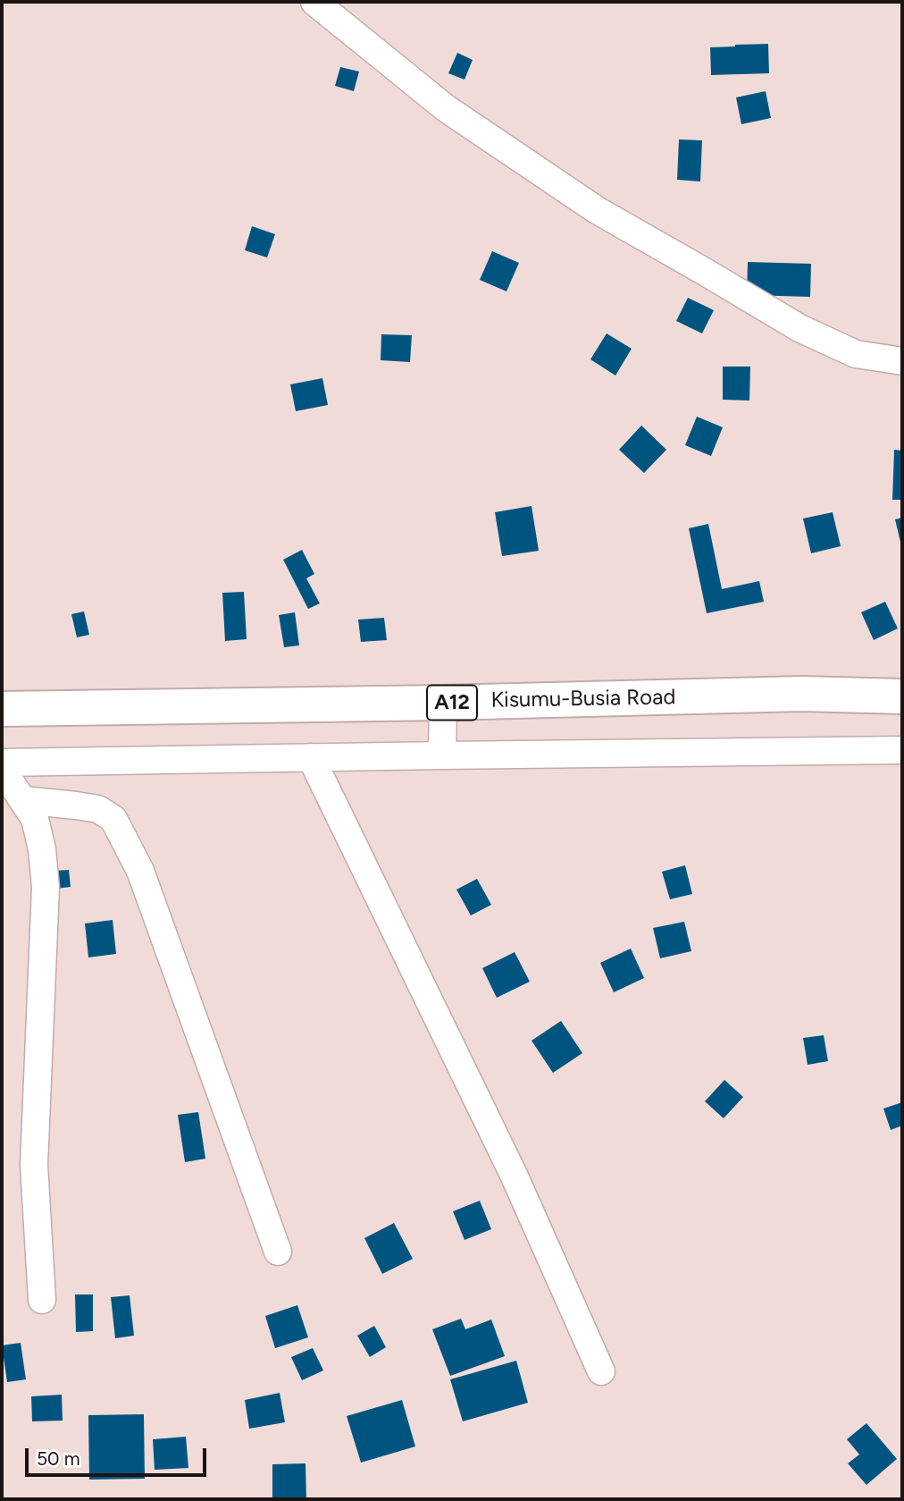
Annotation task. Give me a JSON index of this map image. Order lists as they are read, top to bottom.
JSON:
{
  "streets": {
    "highway": ["Kisumu-Busia Road", "A12"]
  },
  "scale_bar": "50 m"
}
